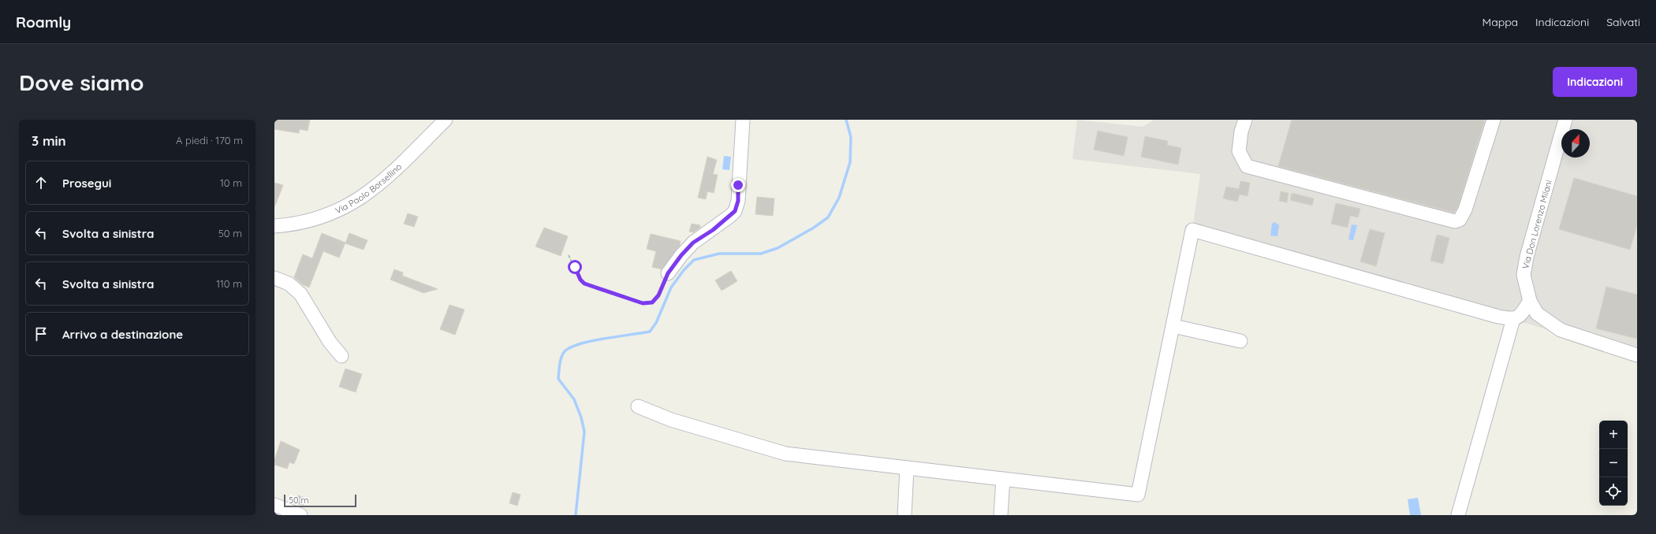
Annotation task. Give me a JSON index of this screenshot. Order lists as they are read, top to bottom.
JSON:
{
  "streets": {
    "street": ["Via Paolo Borsellino", "Via Don Lorenzo Milani"]
  },
  "scale_bar": "50 m",
  "north": "top",
  "page": {
    "header": "Roamly",
    "nav": ["Mappa", "Indicazioni", "Salvati"],
    "buttons": "Indicazioni",
    "title": "Dove siamo",
    "heading": ["3 min", "A piedi · 170 m"],
    "list": [
      ["Prosegui", "10 m"],
      ["Svolta a sinistra", "50 m"],
      ["Svolta a sinistra", "110 m"],
      "Arrivo a destinazione"
    ],
    "map_buttons": ["+", "−"],
    "scale": "50 m"
  }
}
